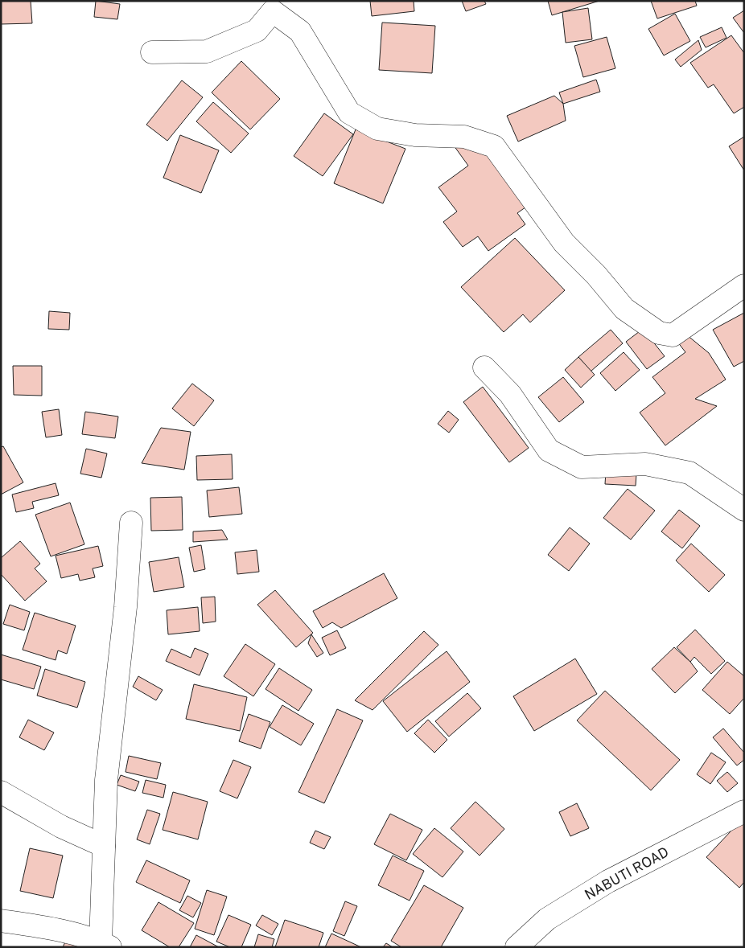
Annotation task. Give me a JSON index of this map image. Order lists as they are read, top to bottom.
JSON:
{
  "streets": {
    "street": ["NABUTI ROAD"]
  }
}
